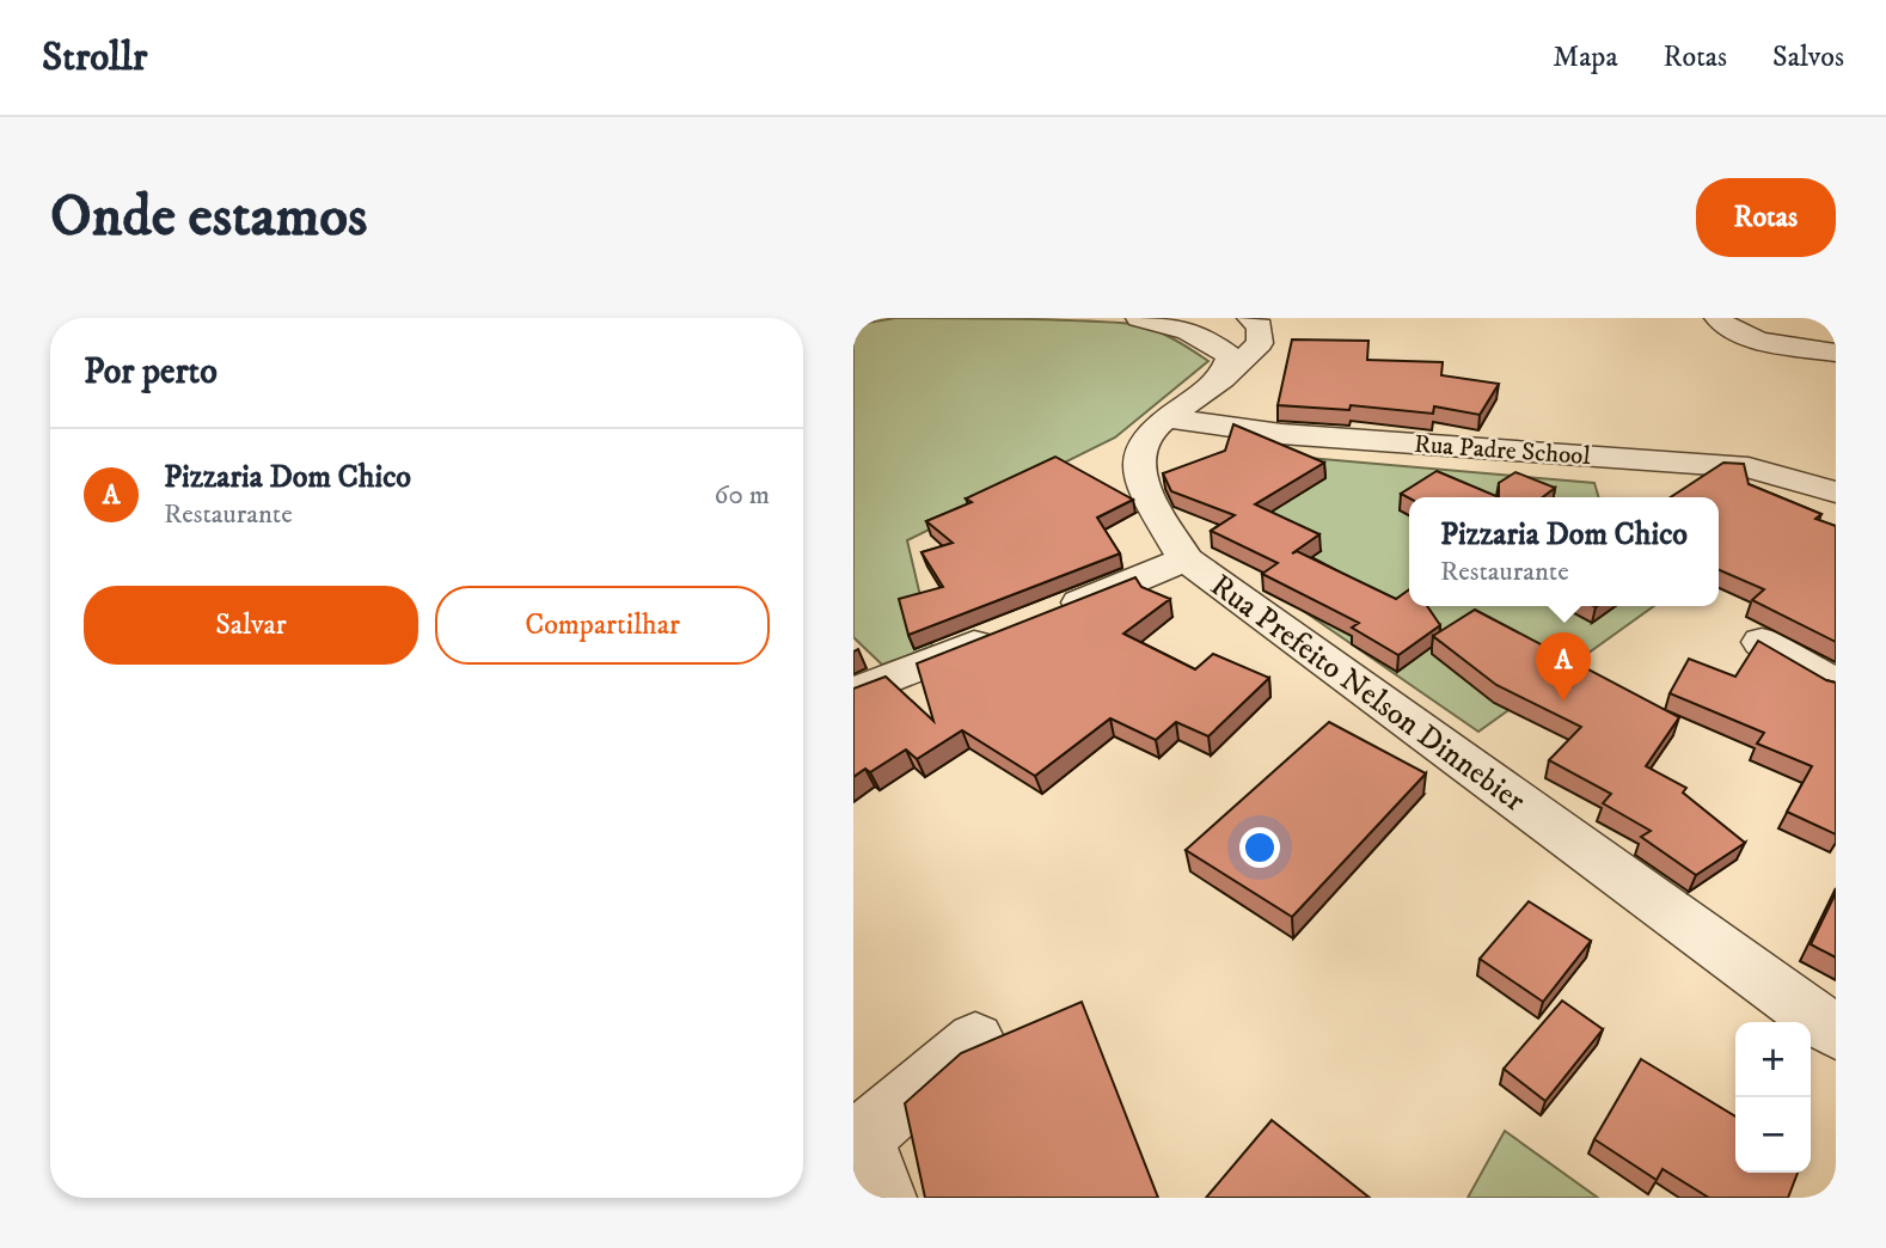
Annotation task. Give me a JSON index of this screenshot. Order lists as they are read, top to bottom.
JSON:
{
  "streets": {
    "street": ["Rua Padre School", "Rua Prefeito Nelson Dinnebier"]
  },
  "crossings": [
    ["Rua Padre School", "Rua Prefeito Nelson Dinnebier"]
  ],
  "page": {
    "header": "Strollr",
    "nav": ["Mapa", "Rotas", "Salvos"],
    "buttons": [
      "Rotas",
      ["Salvar", "Compartilhar"]
    ],
    "title": "Onde estamos",
    "heading": "Por perto",
    "list": [
      {
        "mark": "A",
        "name": "Pizzaria Dom Chico",
        "note": "Restaurante",
        "value": "60 m"
      }
    ],
    "popup": ["Pizzaria Dom Chico", "Restaurante"],
    "pins": "A",
    "map_buttons": ["+", "−"]
  }
}
